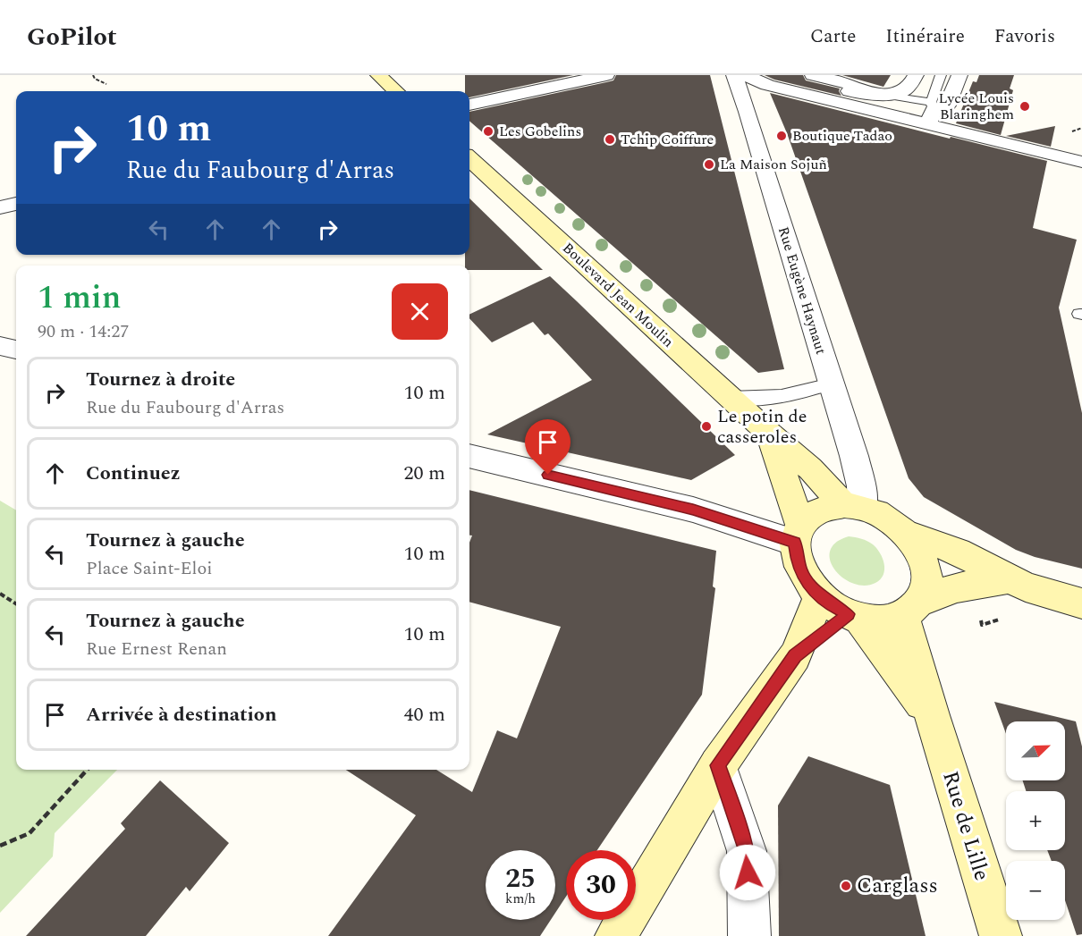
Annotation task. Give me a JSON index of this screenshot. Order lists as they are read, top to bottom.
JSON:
{
  "streets": {
    "main road": ["Boulevard Jean Moulin", "Rue de Lille"],
    "street": ["Rue Eugène Haynaut"]
  },
  "crossings": [
    ["Rue Eugène Haynaut", "Boulevard Jean Moulin"],
    ["Rue Eugène Haynaut", "Rue de Lille"],
    ["Boulevard Jean Moulin", "Rue de Lille"]
  ],
  "places": [
    "Lycée Louis Blaringhem",
    "Les Gobelins",
    "Boutique Tadao",
    "Tchip Coiffure",
    "La Maison Sojuñ",
    "Le potin de casseroles",
    "Carglass"
  ],
  "north": "top right",
  "page": {
    "header": "GoPilot",
    "nav": ["Carte", "Itinéraire", "Favoris"],
    "turn": ["10 m", "Rue du Faubourg d'Arras"],
    "heading": ["1 min", "90 m · 14:27"],
    "list": [
      {
        "name": "Tournez à droite",
        "note": "Rue du Faubourg d'Arras",
        "value": "10 m"
      },
      {
        "name": "Continuez",
        "value": "20 m"
      },
      {
        "name": "Tournez à gauche",
        "note": "Place Saint-Eloi",
        "value": "10 m"
      },
      {
        "name": "Tournez à gauche",
        "note": "Rue Ernest Renan",
        "value": "10 m"
      },
      {
        "name": "Arrivée à destination",
        "value": "40 m"
      }
    ],
    "map_buttons": ["+", "−"],
    "speed": "25 km/h",
    "limit": "30"
  }
}
